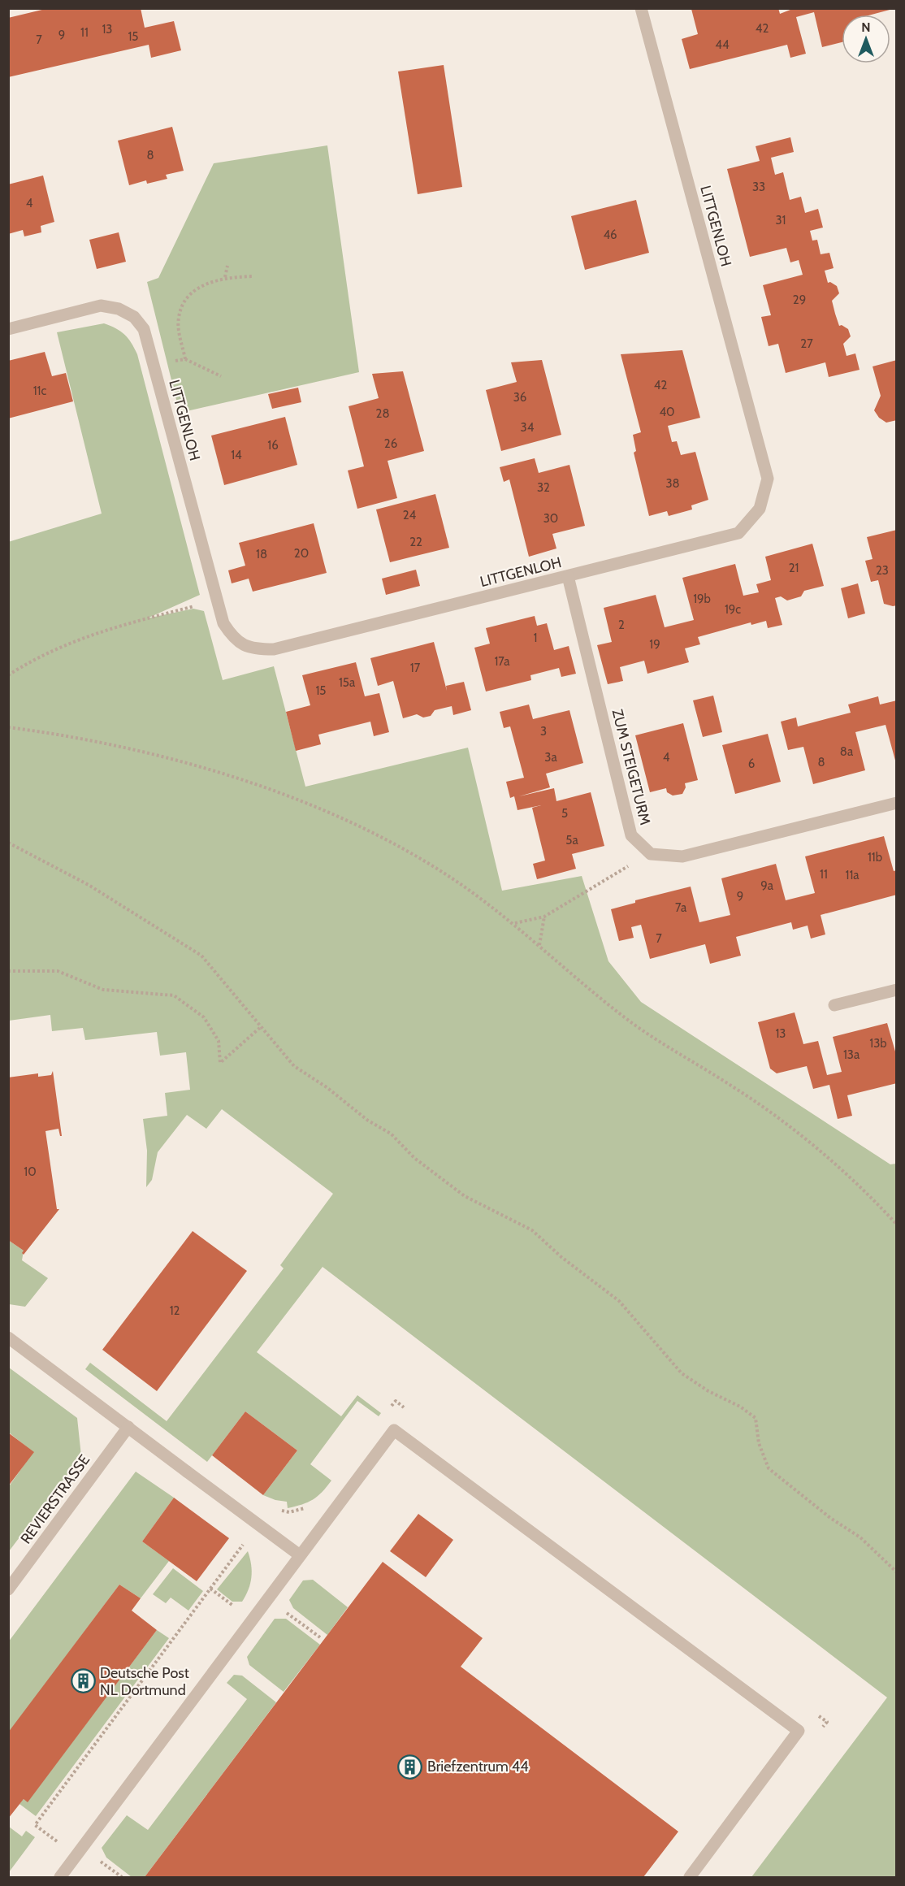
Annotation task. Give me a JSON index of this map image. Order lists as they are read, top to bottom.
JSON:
{
  "streets": {
    "street": ["LITTGENLOH", "ZUM STEIGETURM", "REVIERSTRASSE"]
  },
  "crossings": [
    ["LITTGENLOH", "ZUM STEIGETURM"]
  ],
  "places": {
    "building": ["Deutsche Post NL Dortmund", "Briefzentrum 44"]
  },
  "house_numbers": [
    "42",
    "13",
    "11",
    "9",
    "15",
    "7",
    "44",
    "8",
    "33",
    "4",
    "31",
    "46",
    "29",
    "27",
    "42",
    "11c",
    "36",
    "40",
    "28",
    "34",
    "26",
    "16",
    "14",
    "38",
    "32",
    "24",
    "30",
    "22",
    "20",
    "18",
    "21",
    "23",
    "19b",
    "19c",
    "2",
    "1",
    "19",
    "17a",
    "17",
    "15a",
    "15",
    "3",
    "8a",
    "3a",
    "4",
    "8",
    "6",
    "5",
    "5a",
    "11b",
    "11",
    "11a",
    "9a",
    "9",
    "7a",
    "7",
    "13",
    "13b",
    "13a",
    "10",
    "12"
  ],
  "north": "top"
}
